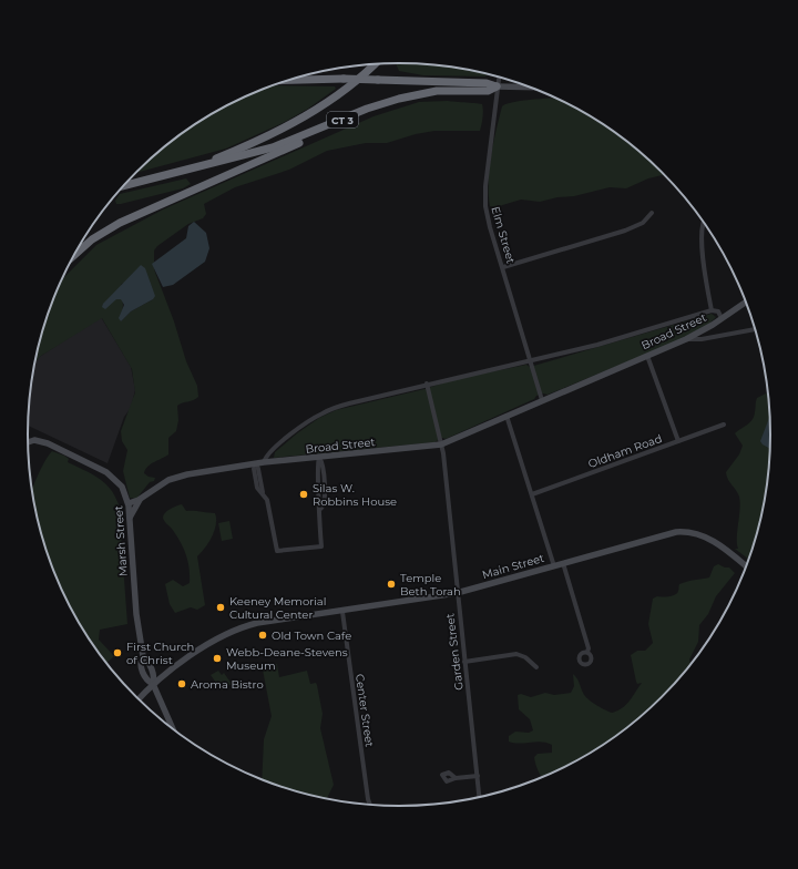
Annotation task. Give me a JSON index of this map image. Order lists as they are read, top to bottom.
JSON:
{
  "streets": {
    "highway": ["CT 3"],
    "street": [
      "Elm Street",
      "Broad Street",
      "Oldham Road",
      "Marsh Street",
      "Main Street",
      "Garden Street",
      "Center Street"
    ]
  },
  "crossings": [
    ["CT 3", "Elm Street"],
    ["Elm Street", "Broad Street"],
    ["Broad Street", "Marsh Street"],
    ["Broad Street", "Garden Street"],
    ["Marsh Street", "Main Street"],
    ["Main Street", "Garden Street"],
    ["Main Street", "Center Street"]
  ],
  "places": [
    "Silas W. Robbins House",
    "Temple Beth Torah",
    "Keeney Memorial Cultural Center",
    "Old Town Cafe",
    "First Church of Christ",
    "Webb-Deane-Stevens Museum",
    "Aroma Bistro"
  ]
}
